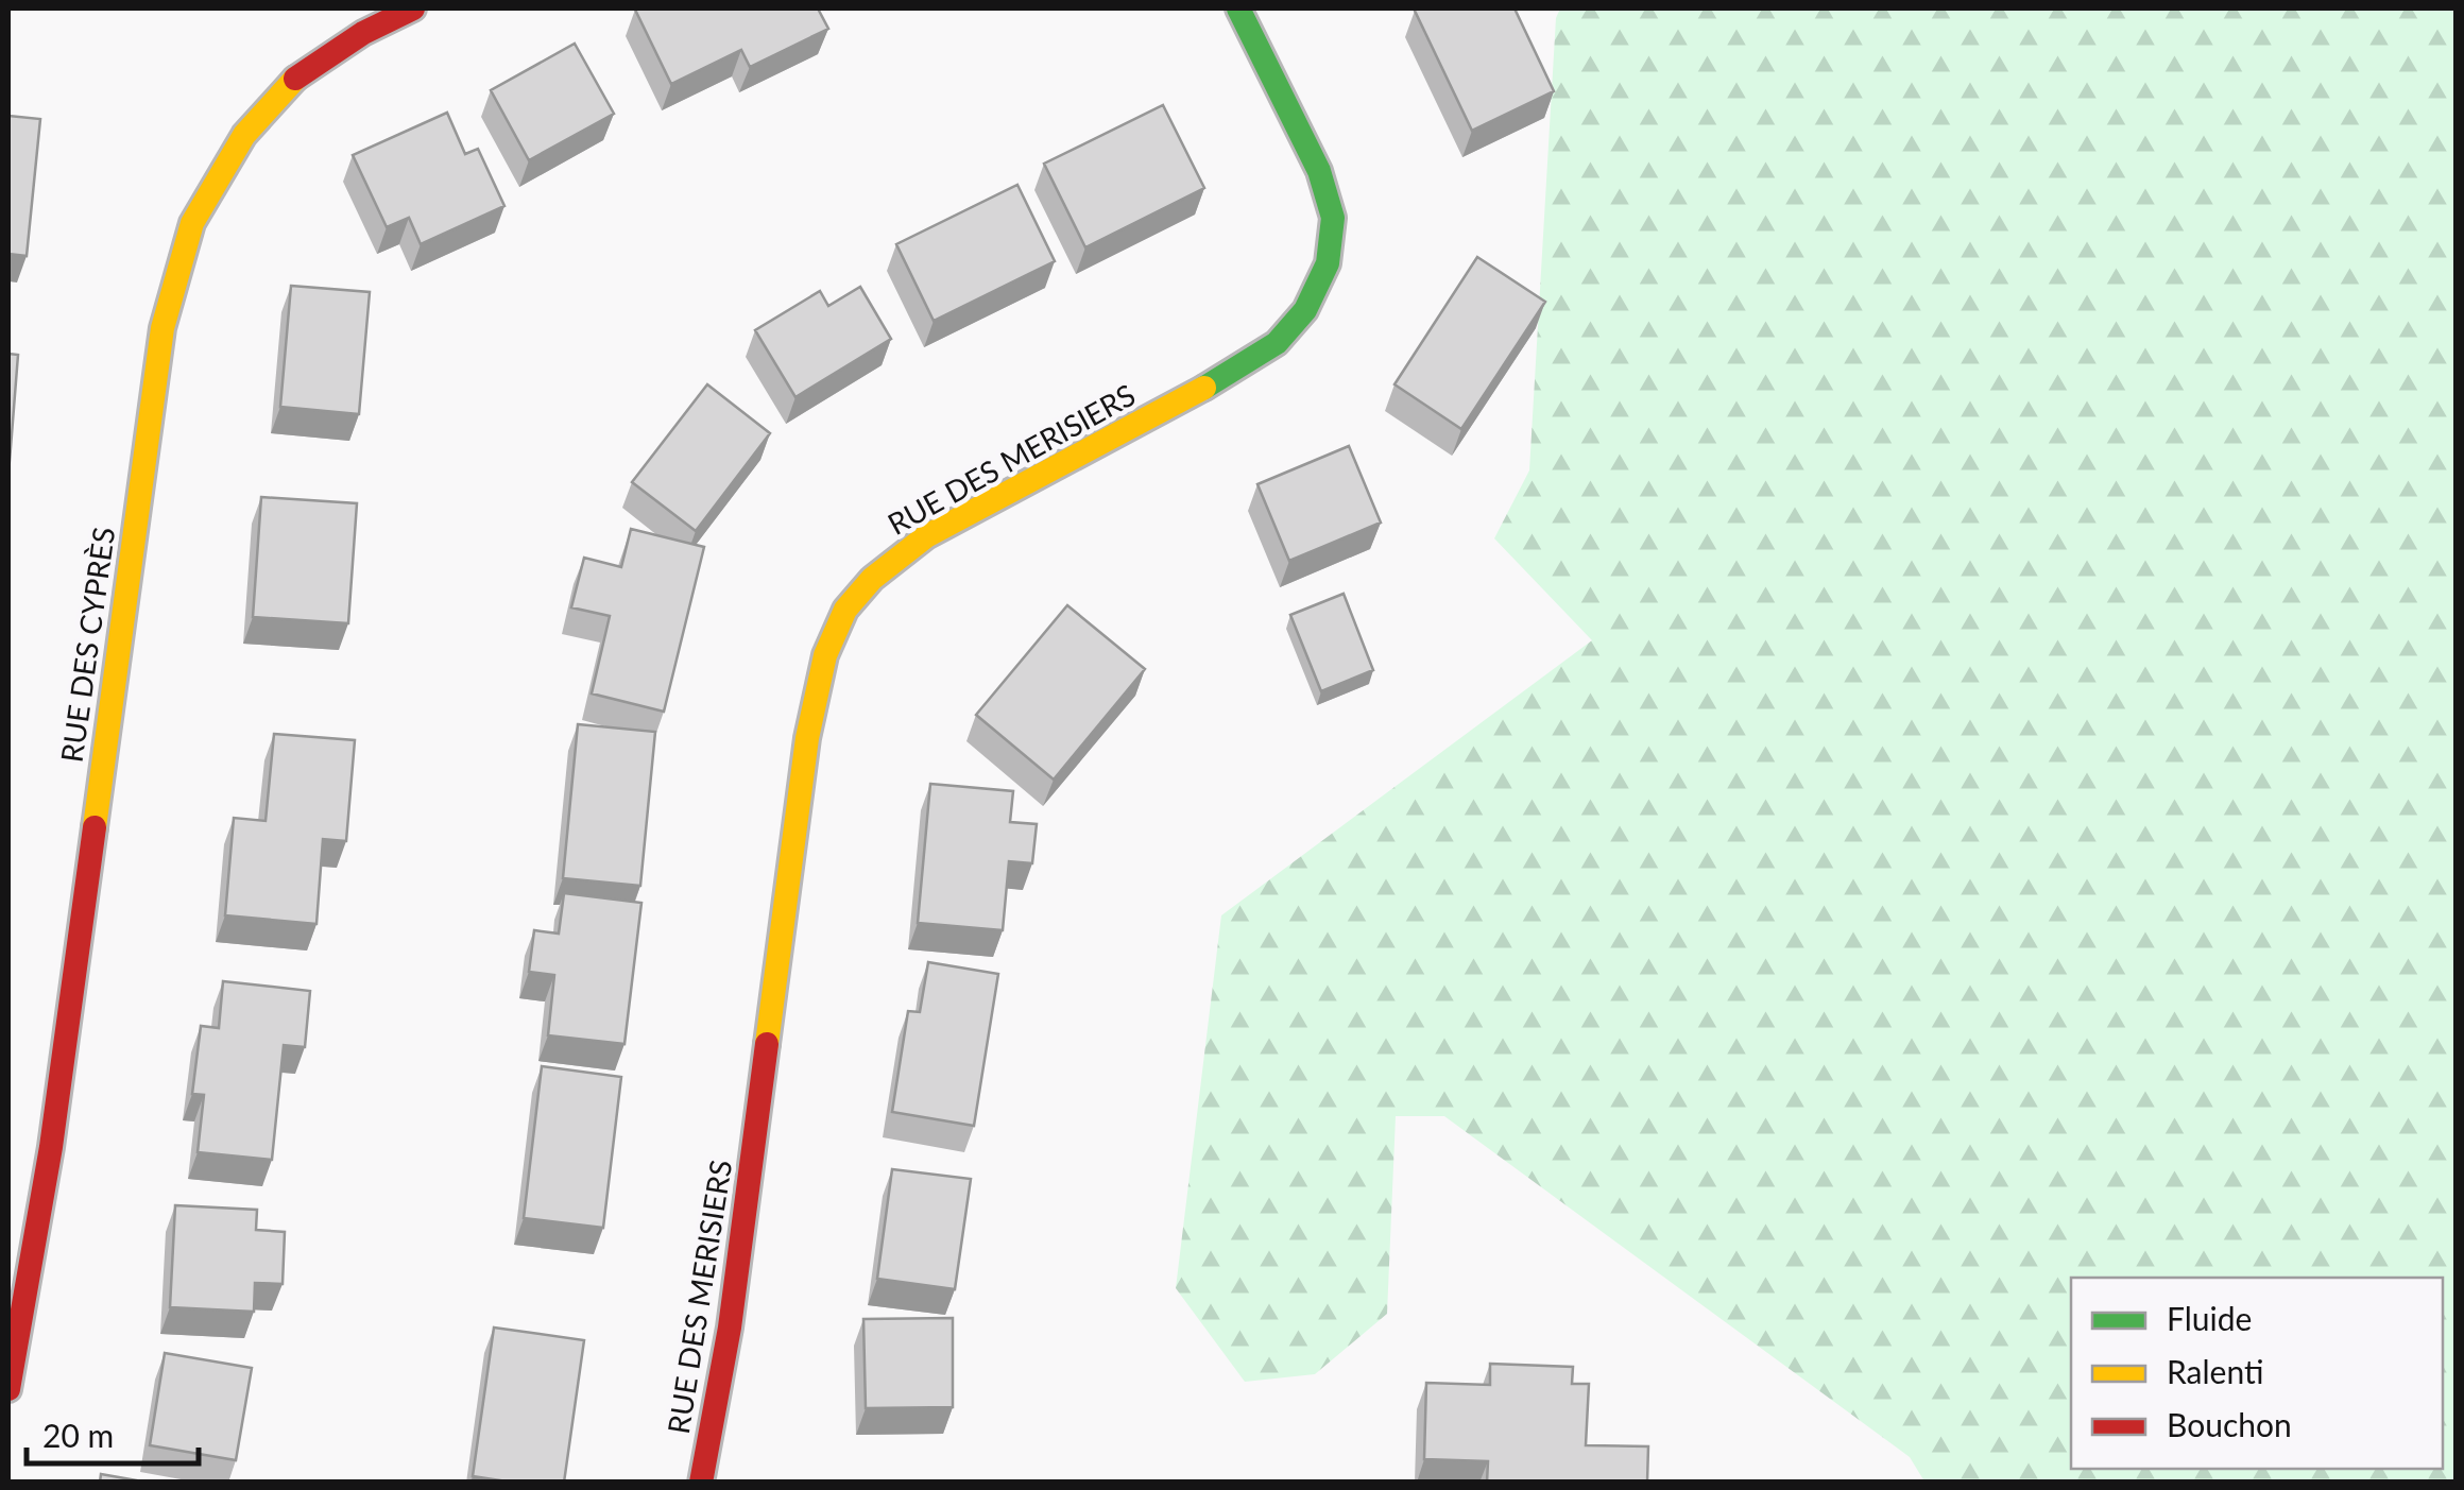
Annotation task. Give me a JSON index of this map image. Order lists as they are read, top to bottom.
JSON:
{
  "streets": {
    "street": ["RUE DES MERISIERS", "RUE DES CYPRÈS"]
  },
  "legend": ["Fluide", "Ralenti", "Bouchon"],
  "scale_bar": "20 m"
}
